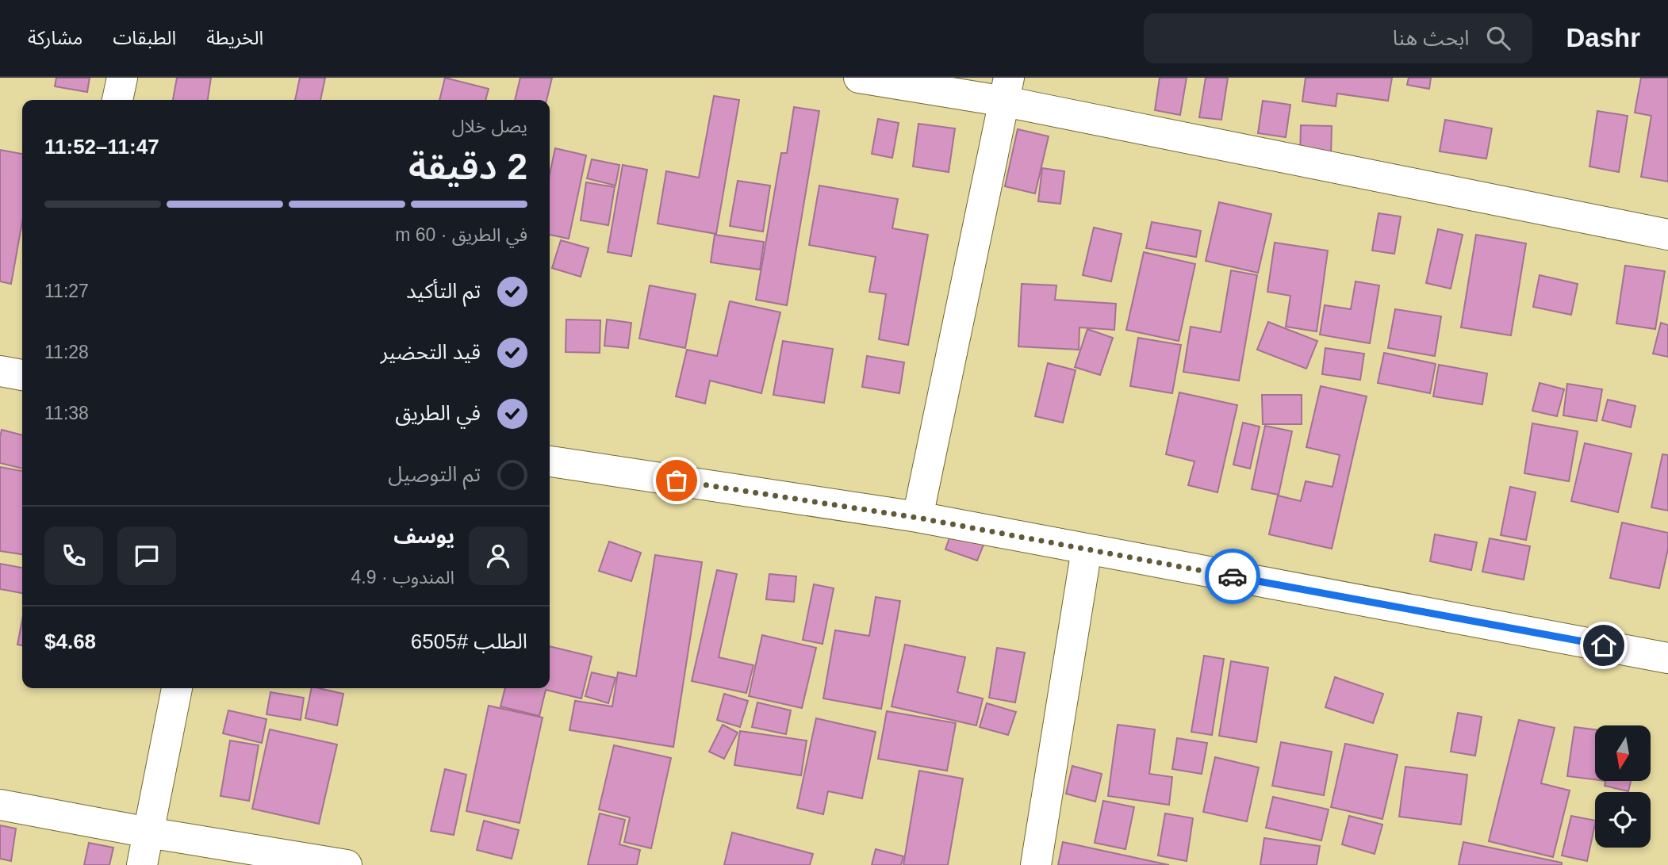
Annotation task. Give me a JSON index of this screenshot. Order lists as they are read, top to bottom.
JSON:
{
  "north": "bottom",
  "page": {
    "header": "Dashr",
    "search": "ابحث هنا",
    "nav": ["الخريطة", "الطبقات", "مشاركة"],
    "heading": ["2 دقيقة", "يصل خلال", "11:47–11:52"],
    "panel": [
      "يوسف",
      "المندوب · 4.9",
      "الطلب #6505",
      "$4.68"
    ],
    "bar": "في الطريق · 60 m",
    "list": [
      ["تم التأكيد", "11:27"],
      ["قيد التحضير", "11:28"],
      ["في الطريق", "11:38"],
      "تم التوصيل"
    ]
  }
}
